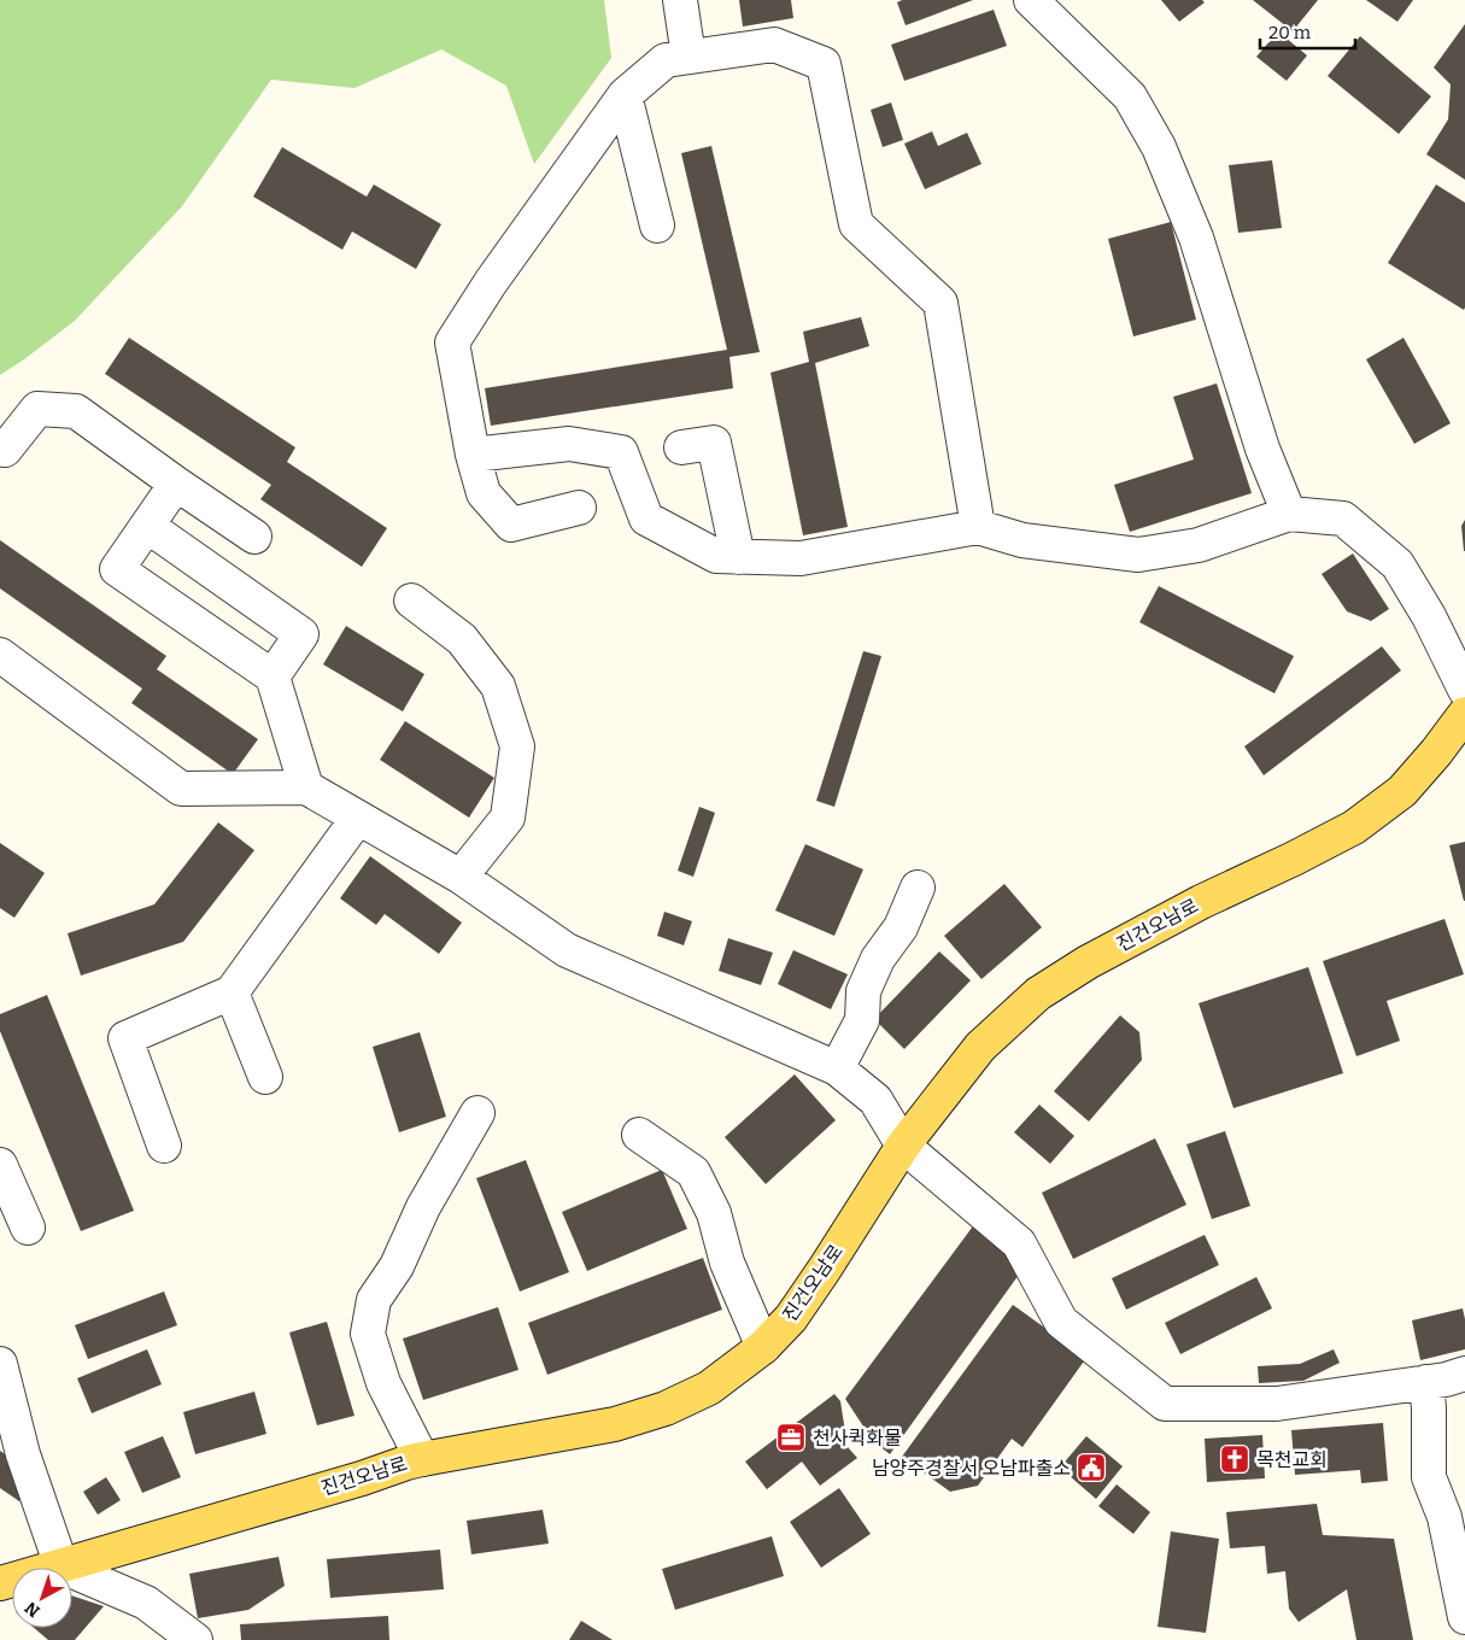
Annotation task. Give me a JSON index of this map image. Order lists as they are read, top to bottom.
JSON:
{
  "streets": {
    "main road": ["진건오남로"]
  },
  "places": {
    "office": ["천사퀵화물"],
    "church": ["목천교회"],
    "public building": ["남양주경찰서 오남파출소"]
  },
  "scale_bar": "20 m",
  "north": "bottom left"
}
